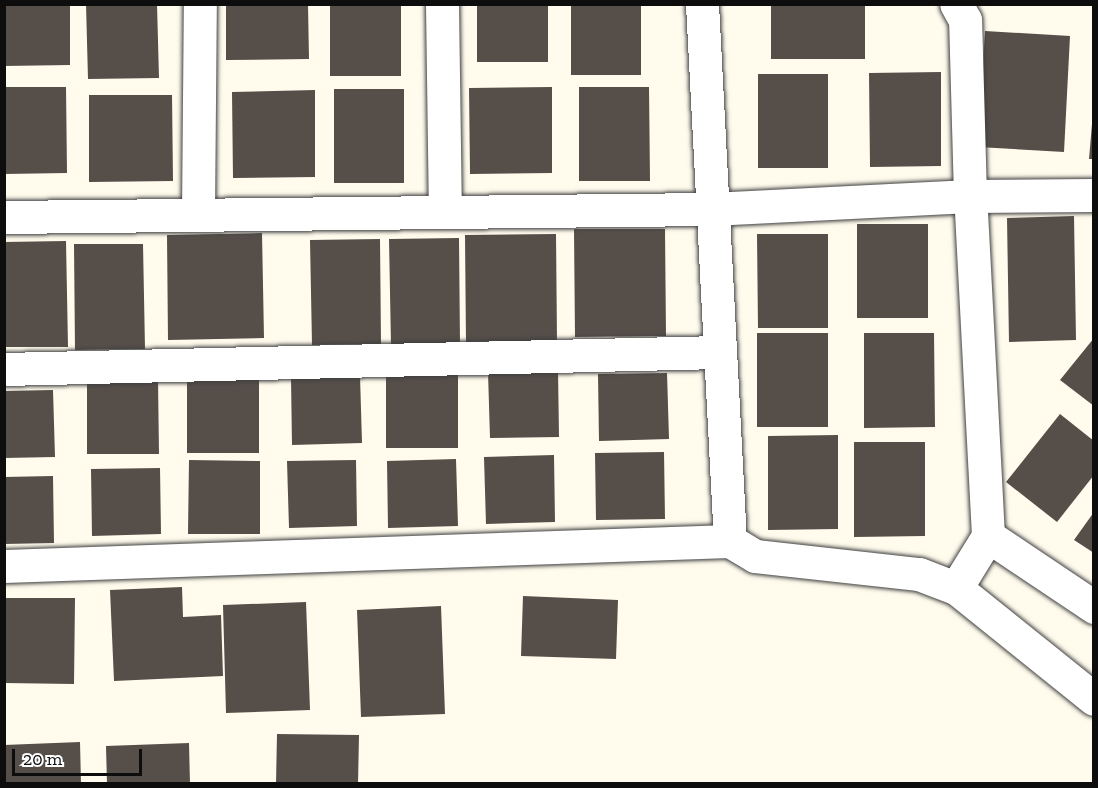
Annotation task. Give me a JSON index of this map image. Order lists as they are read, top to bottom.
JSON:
{
  "scale_bar": "20 m"
}
